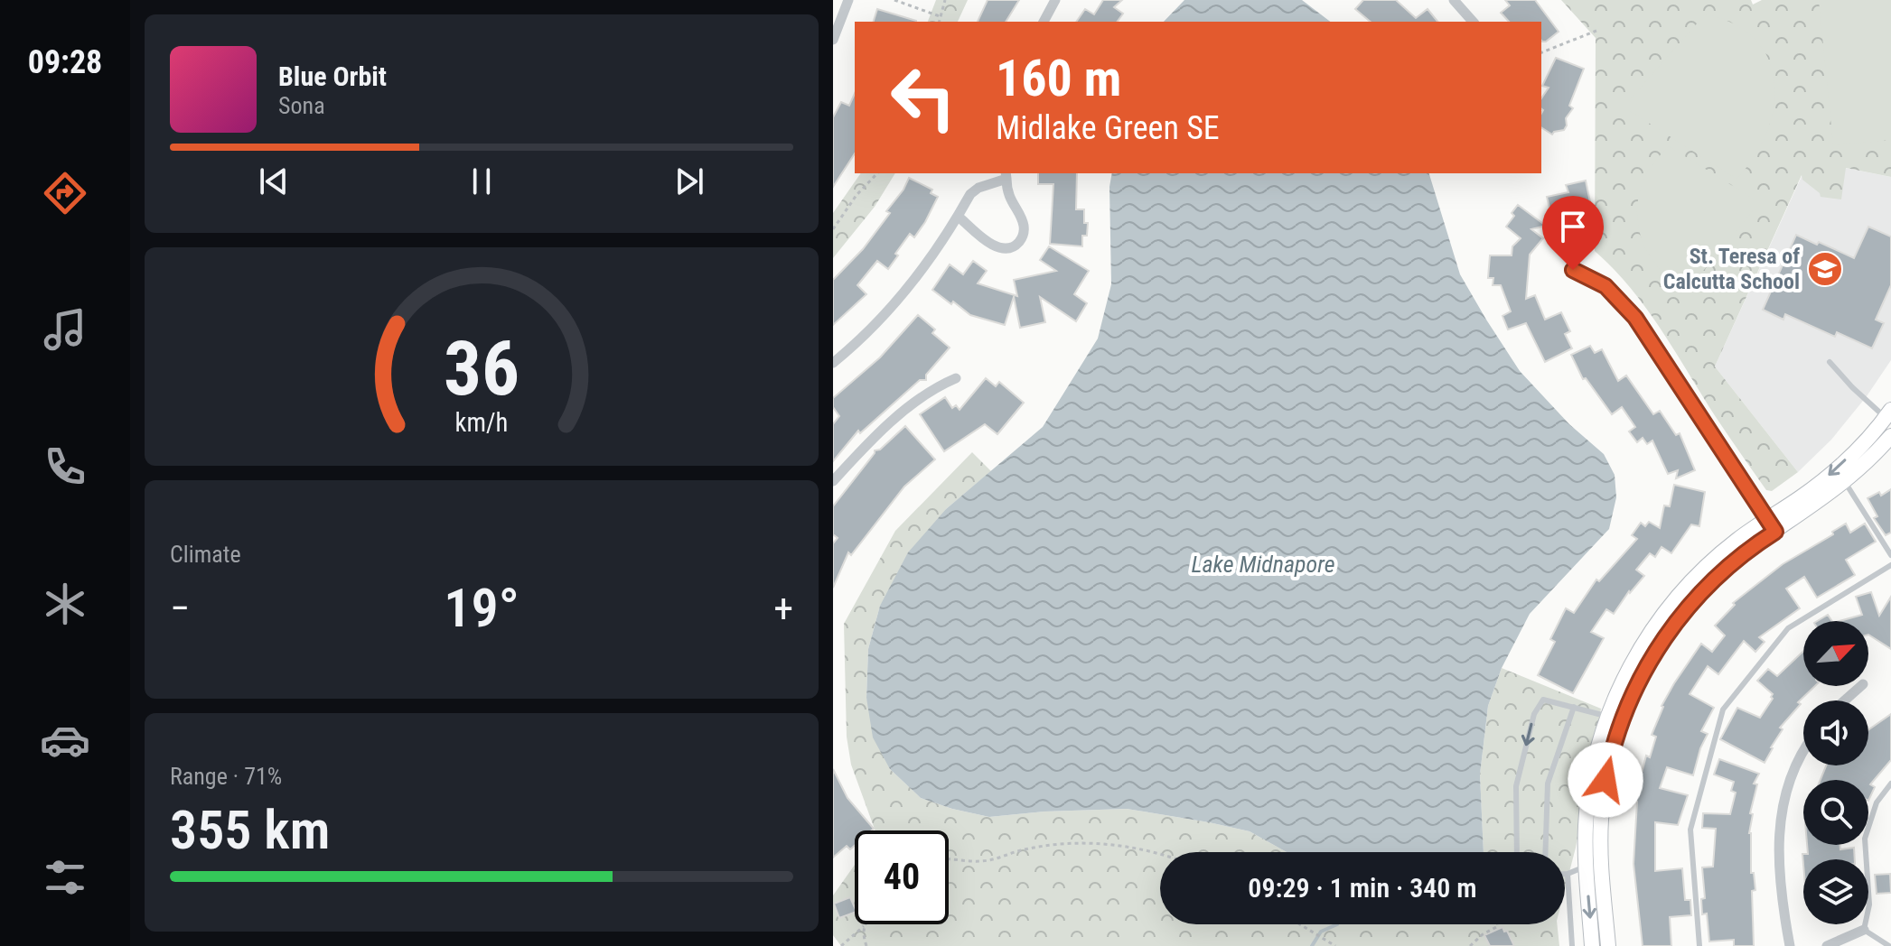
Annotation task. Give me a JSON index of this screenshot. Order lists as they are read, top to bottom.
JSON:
{
  "water": ["Lake Midnapore"],
  "places": {
    "school or university": ["St. Teresa of Calcutta School"]
  },
  "north": "top right",
  "page": {
    "tabs": "09:28",
    "turn": ["160 m", "Midlake Green SE"],
    "song": ["Blue Orbit", "Sona"],
    "tile": [
      "Climate",
      ["Range · 71%", "355 km"]
    ],
    "heat": ["−", "19°", "+"],
    "limit": "40",
    "trip": "09:29 · 1 min · 340 m",
    "gauge": ["36", "km/h"]
  }
}
